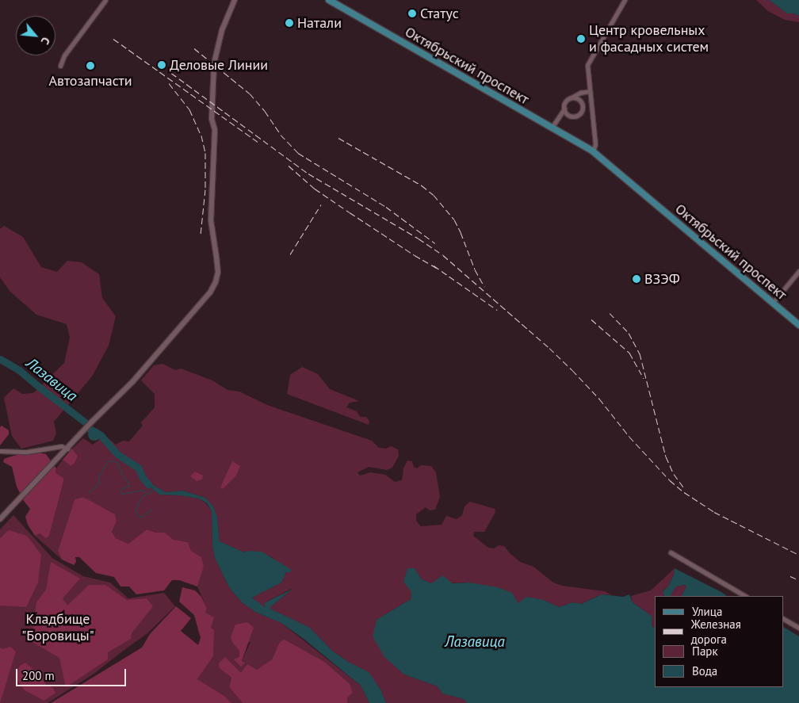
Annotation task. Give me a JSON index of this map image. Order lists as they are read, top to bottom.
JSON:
{
  "streets": {
    "main road": ["Октябрьский проспект"]
  },
  "water": ["Лазавица"],
  "parks": ["Кладбище \"Боровицы\""],
  "places": [
    "Статус",
    "Натали",
    "Центр кровельных и фасадных систем",
    "Деловые Линии",
    "Автозапчасти",
    "ВЗЭФ"
  ],
  "legend": [
    "Улица",
    "Железная дорога",
    "Парк",
    "Вода"
  ],
  "scale_bar": "200 m",
  "north": "bottom right"
}
